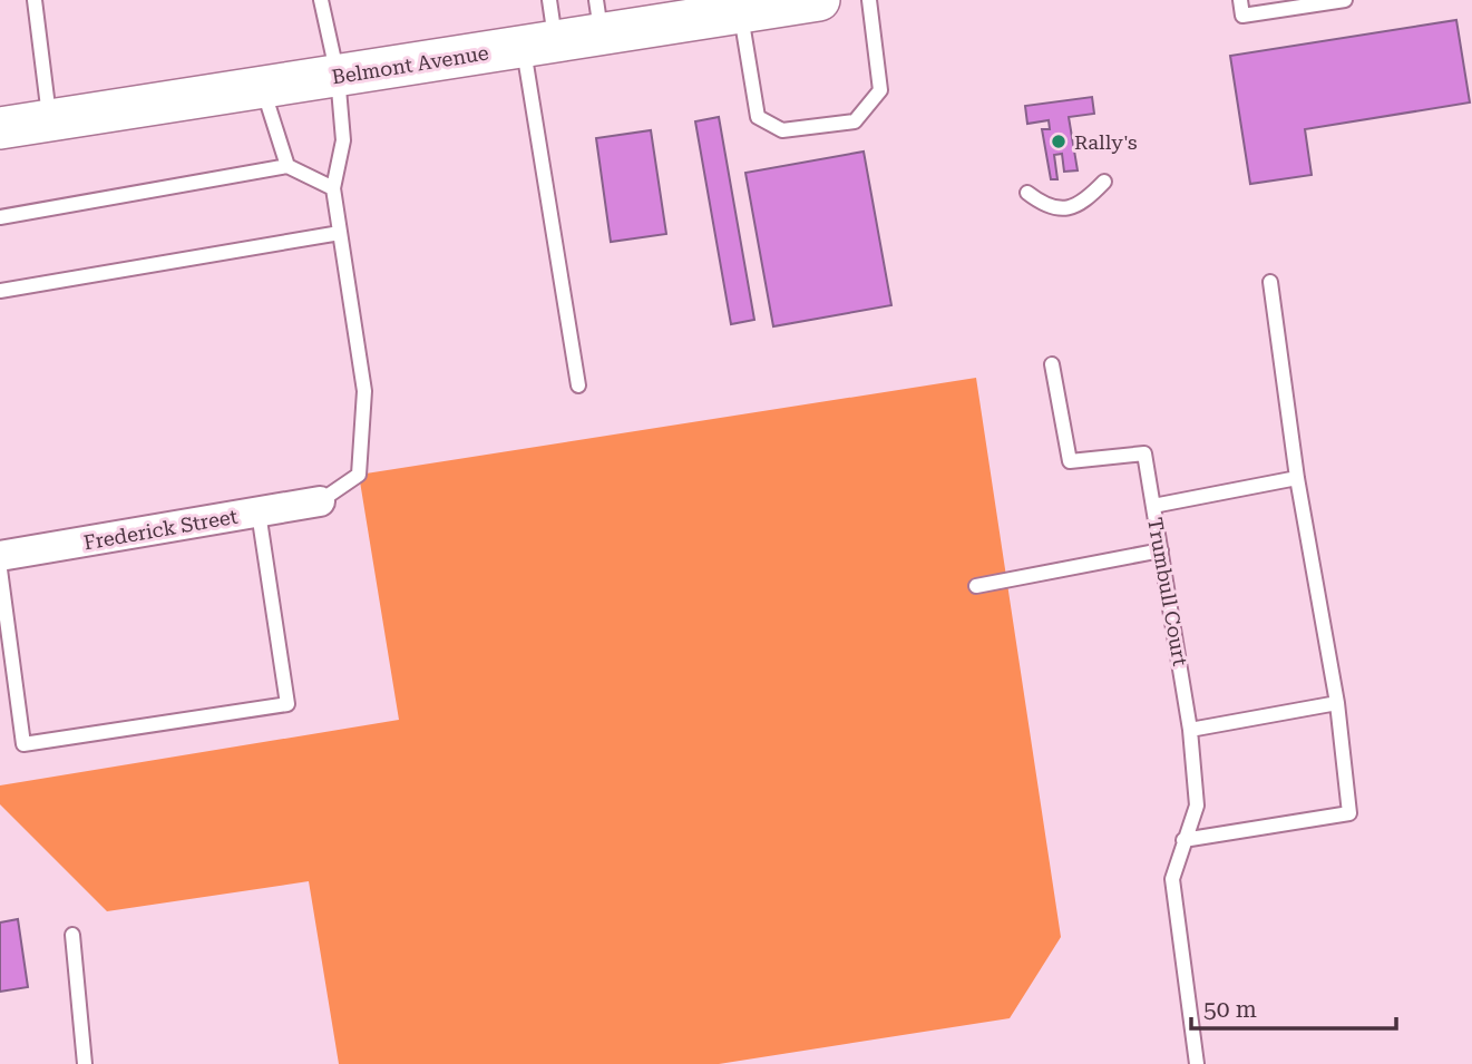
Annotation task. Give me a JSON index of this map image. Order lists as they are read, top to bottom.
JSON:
{
  "streets": {
    "main road": ["Belmont Avenue"],
    "street": ["Frederick Street"],
    "lane": ["Trumbull Court"]
  },
  "places": ["Rally's"],
  "scale_bar": "50 m"
}
